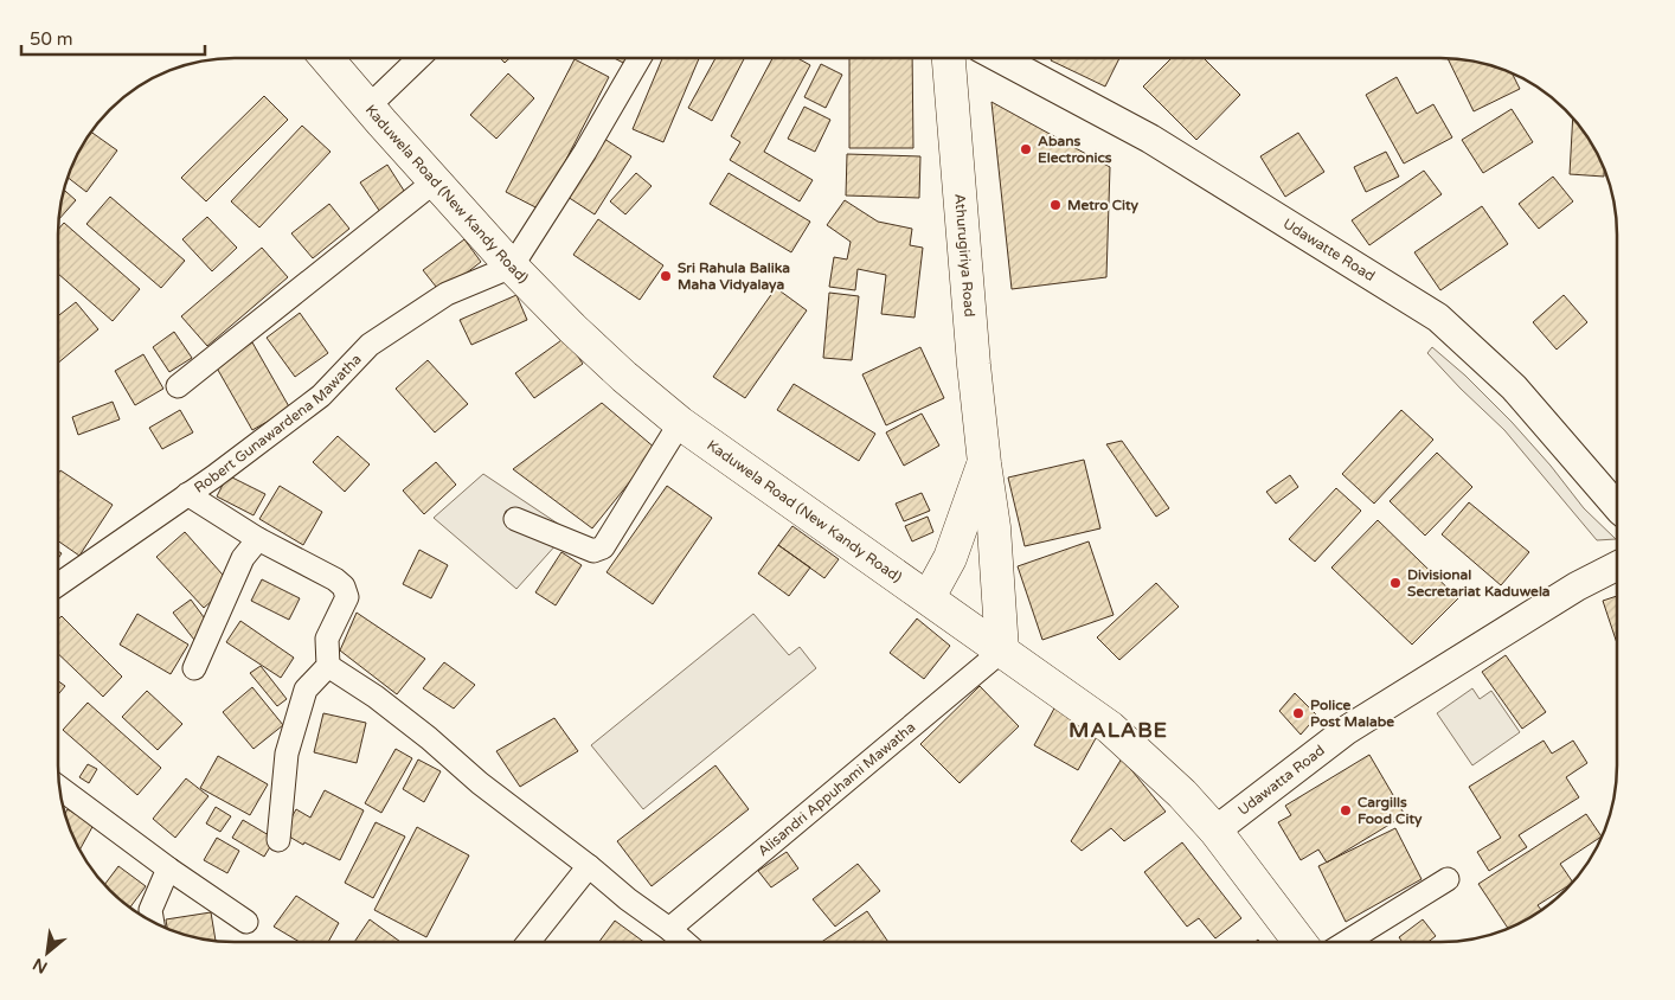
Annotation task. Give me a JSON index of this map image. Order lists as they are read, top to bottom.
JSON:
{
  "streets": {
    "main road": ["Kaduwela Road (New Kandy Road)", "Athurugiriya Road"],
    "street": [
      "Udawatte Road",
      "Robert Gunawardena Mawatha",
      "Udawatta Road",
      "Alisandri Appuhami Mawatha"
    ]
  },
  "crossings": [
    ["Kaduwela Road (New Kandy Road)", "Athurugiriya Road"],
    ["Kaduwela Road (New Kandy Road)", "Robert Gunawardena Mawatha"],
    ["Kaduwela Road (New Kandy Road)", "Udawatta Road"],
    ["Kaduwela Road (New Kandy Road)", "Alisandri Appuhami Mawatha"],
    ["Athurugiriya Road", "Alisandri Appuhami Mawatha"]
  ],
  "districts": ["MALABE"],
  "places": [
    "Abans Electronics",
    "Metro City",
    "Sri Rahula Balika Maha Vidyalaya",
    "Divisional Secretariat Kaduwela",
    "Police Post Malabe",
    "Cargills Food City"
  ],
  "scale_bar": "50 m",
  "north": "bottom left"
}
